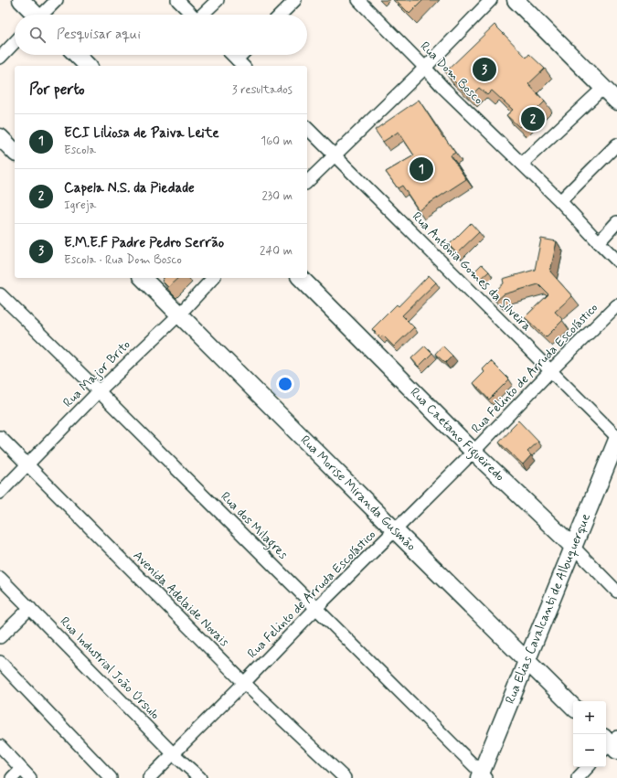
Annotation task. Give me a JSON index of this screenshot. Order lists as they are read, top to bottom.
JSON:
{
  "streets": {
    "street": [
      "Rua Dom Bosco",
      "Rua Antônia Gomes da Silveira",
      "Rua Felinto de Arruda Escolástico",
      "Rua Major Brito",
      "Rua Caetano Figueiredo",
      "Rua Morise Miranda Gusmão",
      "Rua dos Milagres",
      "Avenida Adelaide Novais",
      "Rua Elias Cavalcanti de Albuquerque",
      "Rua Industrial João Úrsulo"
    ]
  },
  "crossings": [
    ["Rua Antônia Gomes da Silveira", "Rua Felinto de Arruda Escolástico"],
    ["Rua Antônia Gomes da Silveira", "Rua Elias Cavalcanti de Albuquerque"],
    ["Rua Felinto de Arruda Escolástico", "Rua Caetano Figueiredo"],
    ["Rua Felinto de Arruda Escolástico", "Rua Morise Miranda Gusmão"],
    ["Rua Felinto de Arruda Escolástico", "Rua dos Milagres"],
    ["Rua Felinto de Arruda Escolástico", "Avenida Adelaide Novais"],
    ["Rua Felinto de Arruda Escolástico", "Rua Industrial João Úrsulo"],
    ["Rua Major Brito", "Rua Morise Miranda Gusmão"],
    ["Rua Major Brito", "Rua dos Milagres"],
    ["Rua Major Brito", "Avenida Adelaide Novais"],
    ["Rua Caetano Figueiredo", "Rua Elias Cavalcanti de Albuquerque"],
    ["Rua Morise Miranda Gusmão", "Rua Elias Cavalcanti de Albuquerque"],
    ["Rua dos Milagres", "Rua Elias Cavalcanti de Albuquerque"]
  ],
  "page": {
    "search": "Pesquisar aqui",
    "pins": ["3", "2", "1"],
    "heading": ["Por perto", "3 resultados"],
    "list": [
      {
        "mark": "1",
        "name": "ECI Liliosa de Paiva Leite",
        "note": "Escola",
        "value": "160 m"
      },
      {
        "mark": "2",
        "name": "Capela N.S. da Piedade",
        "note": "Igreja",
        "value": "230 m"
      },
      {
        "mark": "3",
        "name": "E.M.E.F Padre Pedro Serrão",
        "note": "Escola · Rua Dom Bosco",
        "value": "240 m"
      }
    ],
    "map_buttons": ["+", "−"]
  }
}
